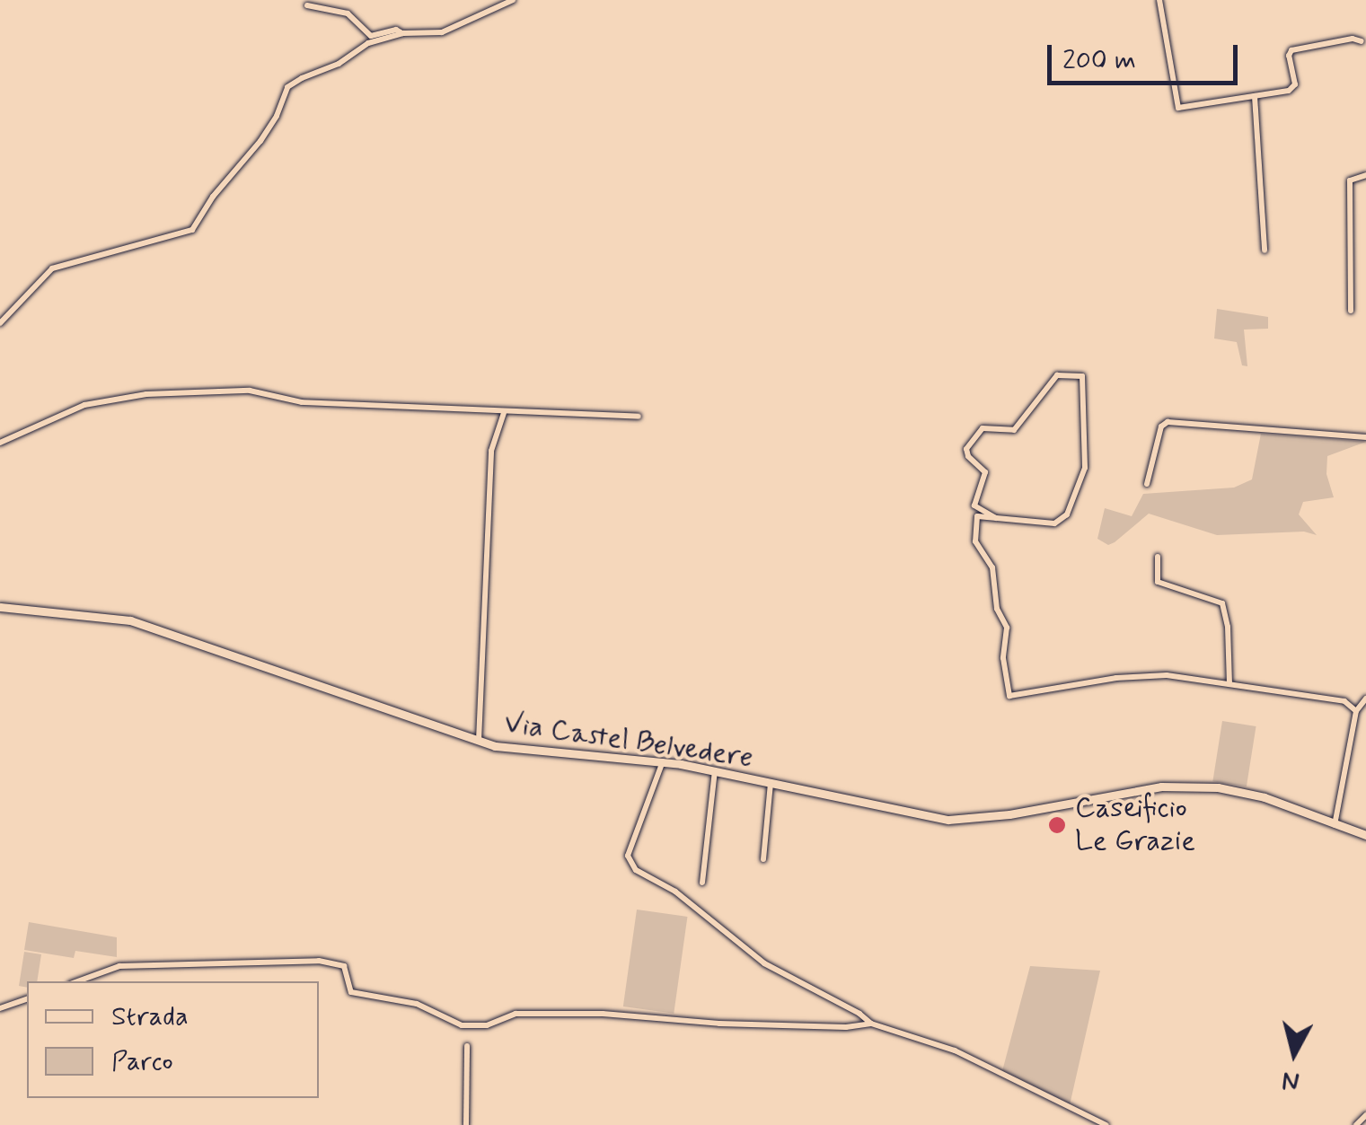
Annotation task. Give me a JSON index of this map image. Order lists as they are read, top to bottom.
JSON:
{
  "streets": {
    "street": ["Via Castel Belvedere"]
  },
  "places": ["Caseificio Le Grazie"],
  "legend": ["Strada", "Parco"],
  "scale_bar": "200 m",
  "north": "bottom"
}
